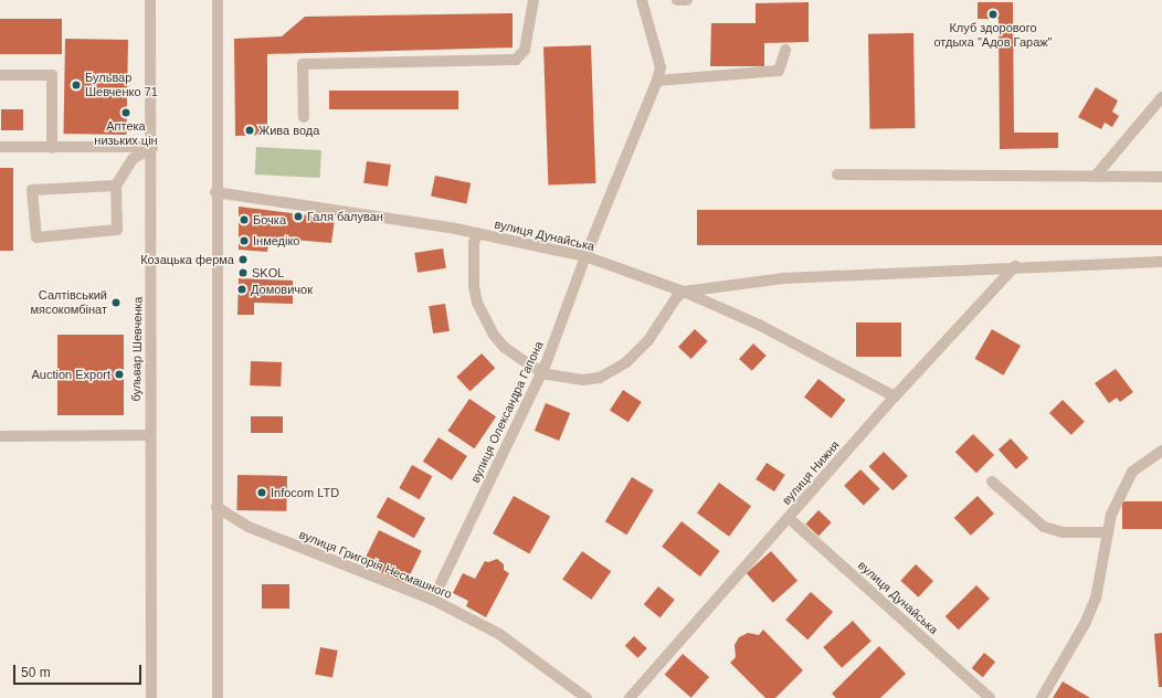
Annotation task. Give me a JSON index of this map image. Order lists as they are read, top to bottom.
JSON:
{
  "streets": {
    "street": [
      "вулиця Дунайська",
      "бульвар Шевченка",
      "вулиця Олександра Гапона",
      "вулиця Нижня",
      "вулиця Григорія Несмашного"
    ]
  },
  "crossings": [
    ["вулиця Дунайська", "вулиця Олександра Гапона"],
    ["вулиця Дунайська", "вулиця Нижня"]
  ],
  "places": [
    "Клуб здорового отдыха \"Адов Гараж\"",
    "Бульвар Шевченко 71",
    "Аптека низьких цін",
    "Жива вода",
    "Галя балуван",
    "Бочка",
    "Інмедіко",
    "Козацька ферма",
    "SKOL",
    "Домовичок",
    "Салтівський мясокомбінат",
    "Auction Export",
    "Infocom LTD"
  ],
  "scale_bar": "50 m"
}
